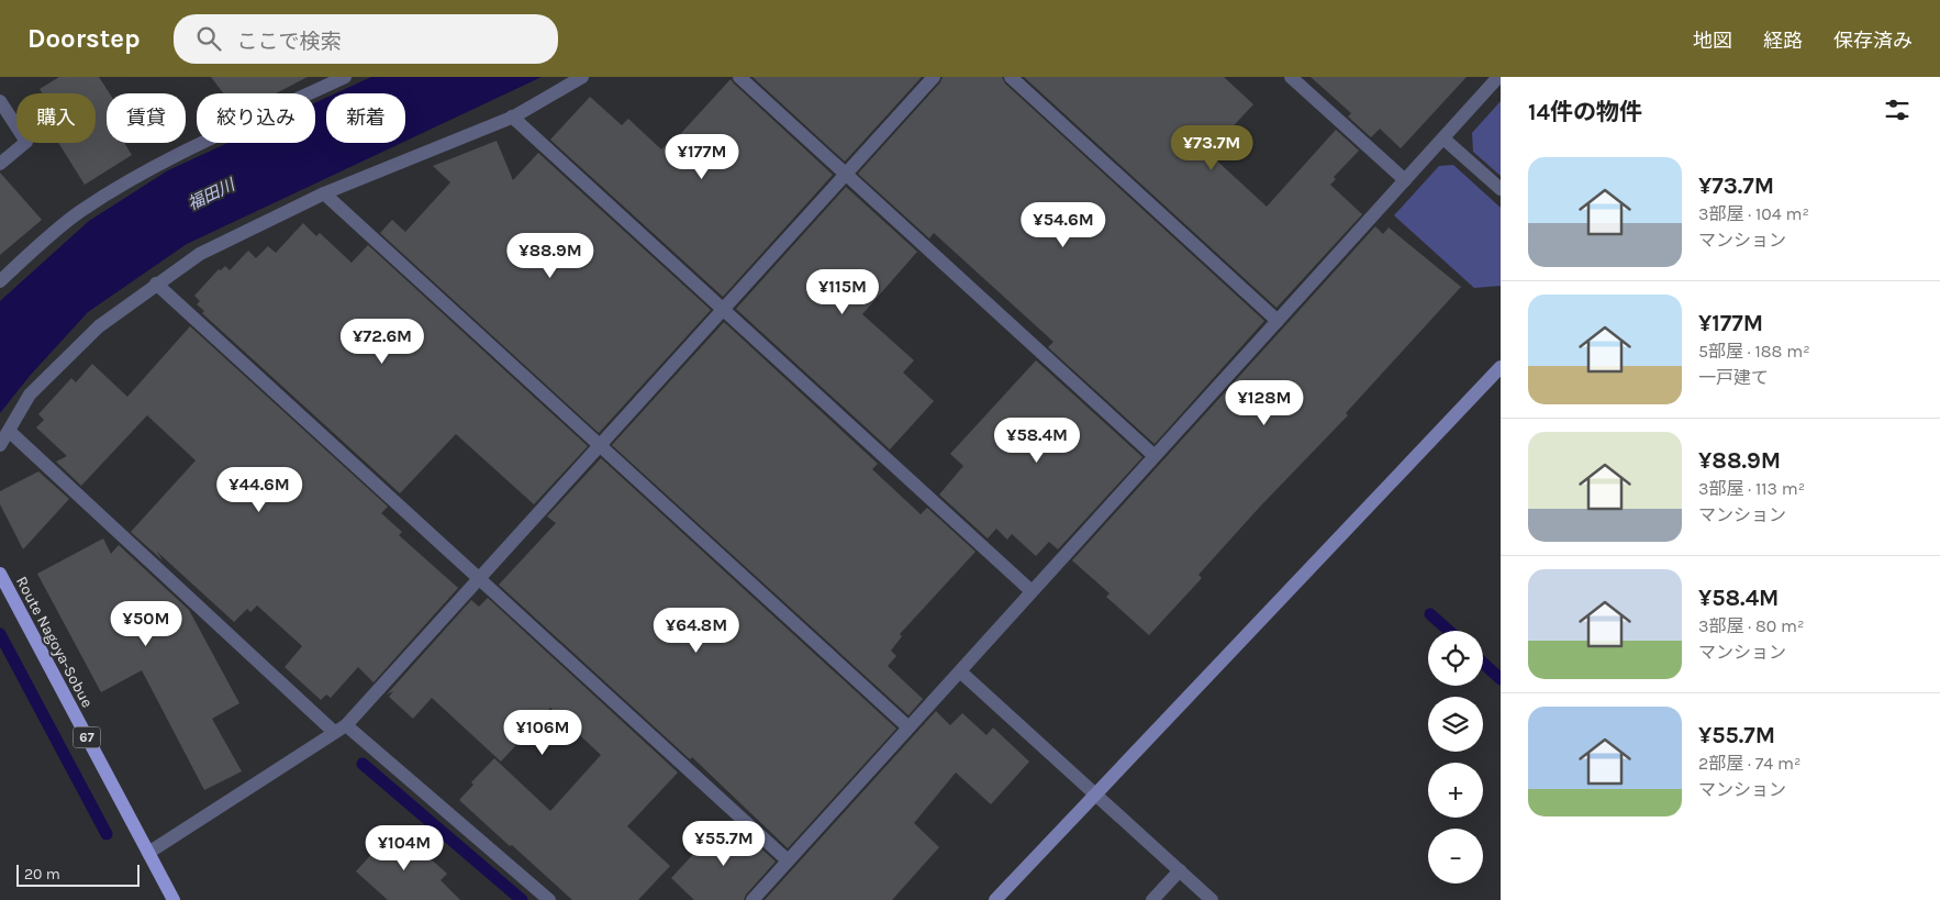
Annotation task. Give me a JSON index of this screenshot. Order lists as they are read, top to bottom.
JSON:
{
  "streets": {
    "main road": ["Route Nagoya-Sobue", "67"]
  },
  "water": ["福田川"],
  "scale_bar": "20 m",
  "page": {
    "header": "Doorstep",
    "search": "ここで検索",
    "nav": ["地図", "経路", "保存済み"],
    "heading": "14件の物件",
    "chip": [
      "購入",
      "賃貸",
      "絞り込み",
      "新着"
    ],
    "price": [
      "¥73.7M",
      "¥177M",
      "¥54.6M",
      "¥88.9M",
      "¥115M",
      "¥72.6M",
      "¥128M",
      "¥58.4M",
      "¥44.6M",
      "¥50M",
      "¥64.8M",
      "¥106M",
      "¥55.7M",
      "¥104M"
    ],
    "list": [
      {
        "name": "¥73.7M",
        "note": "3部屋 · 104 m² · マンション"
      },
      {
        "name": "¥177M",
        "note": "5部屋 · 188 m² · 一戸建て"
      },
      {
        "name": "¥88.9M",
        "note": "3部屋 · 113 m² · マンション"
      },
      {
        "name": "¥58.4M",
        "note": "3部屋 · 80 m² · マンション"
      },
      {
        "name": "¥55.7M",
        "note": "2部屋 · 74 m² · マンション"
      }
    ],
    "map_buttons": ["+", "−"],
    "scale": "20 m"
  }
}
